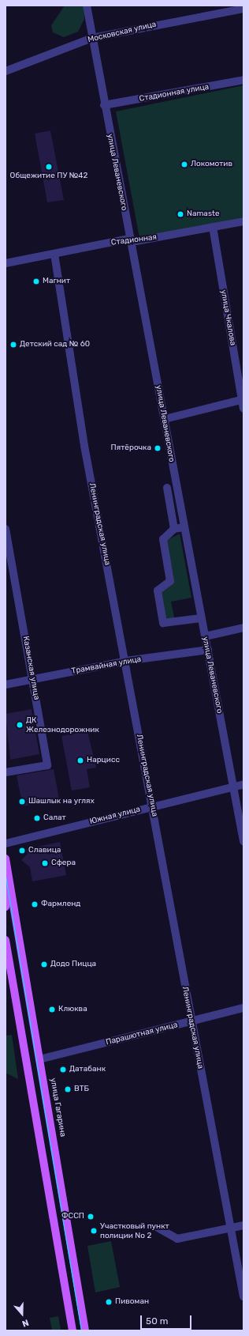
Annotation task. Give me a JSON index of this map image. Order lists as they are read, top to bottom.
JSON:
{
  "streets": {
    "main road": ["улица Гагарина"],
    "street": [
      "Московская улица",
      "Стадионная улица",
      "улица Леваневского",
      "Стадионная",
      "улица Чкалова",
      "Ленинградская улица",
      "Трамвайная улица",
      "Казанская улица",
      "Южная улица",
      "Парашютная улица"
    ]
  },
  "crossings": [
    ["Московская улица", "улица Леваневского"],
    ["Стадионная улица", "улица Леваневского"],
    ["улица Леваневского", "Стадионная"],
    ["улица Леваневского", "Трамвайная улица"],
    ["улица Леваневского", "Южная улица"],
    ["Стадионная", "улица Чкалова"],
    ["Стадионная", "Ленинградская улица"],
    ["Ленинградская улица", "Трамвайная улица"],
    ["Ленинградская улица", "Южная улица"],
    ["Ленинградская улица", "Парашютная улица"],
    ["Трамвайная улица", "Казанская улица"],
    ["Парашютная улица", "улица Гагарина"]
  ],
  "places": [
    "Локомотив",
    "Общежитие ПУ №42",
    "Namaste",
    "Магнит",
    "Детский сад № 60",
    "Пятёрочка",
    "ДК Железнодорожник",
    "Нарцисс",
    "Шашлык на углях",
    "Салат",
    "Славица",
    "Сфера",
    "Фармленд",
    "Додо Пицца",
    "Клюква",
    "Датабанк",
    "ВТБ",
    "ФССП",
    "Участковый пункт полиции No 2",
    "Пивоман"
  ],
  "scale_bar": "50 m",
  "north": "bottom"
}
